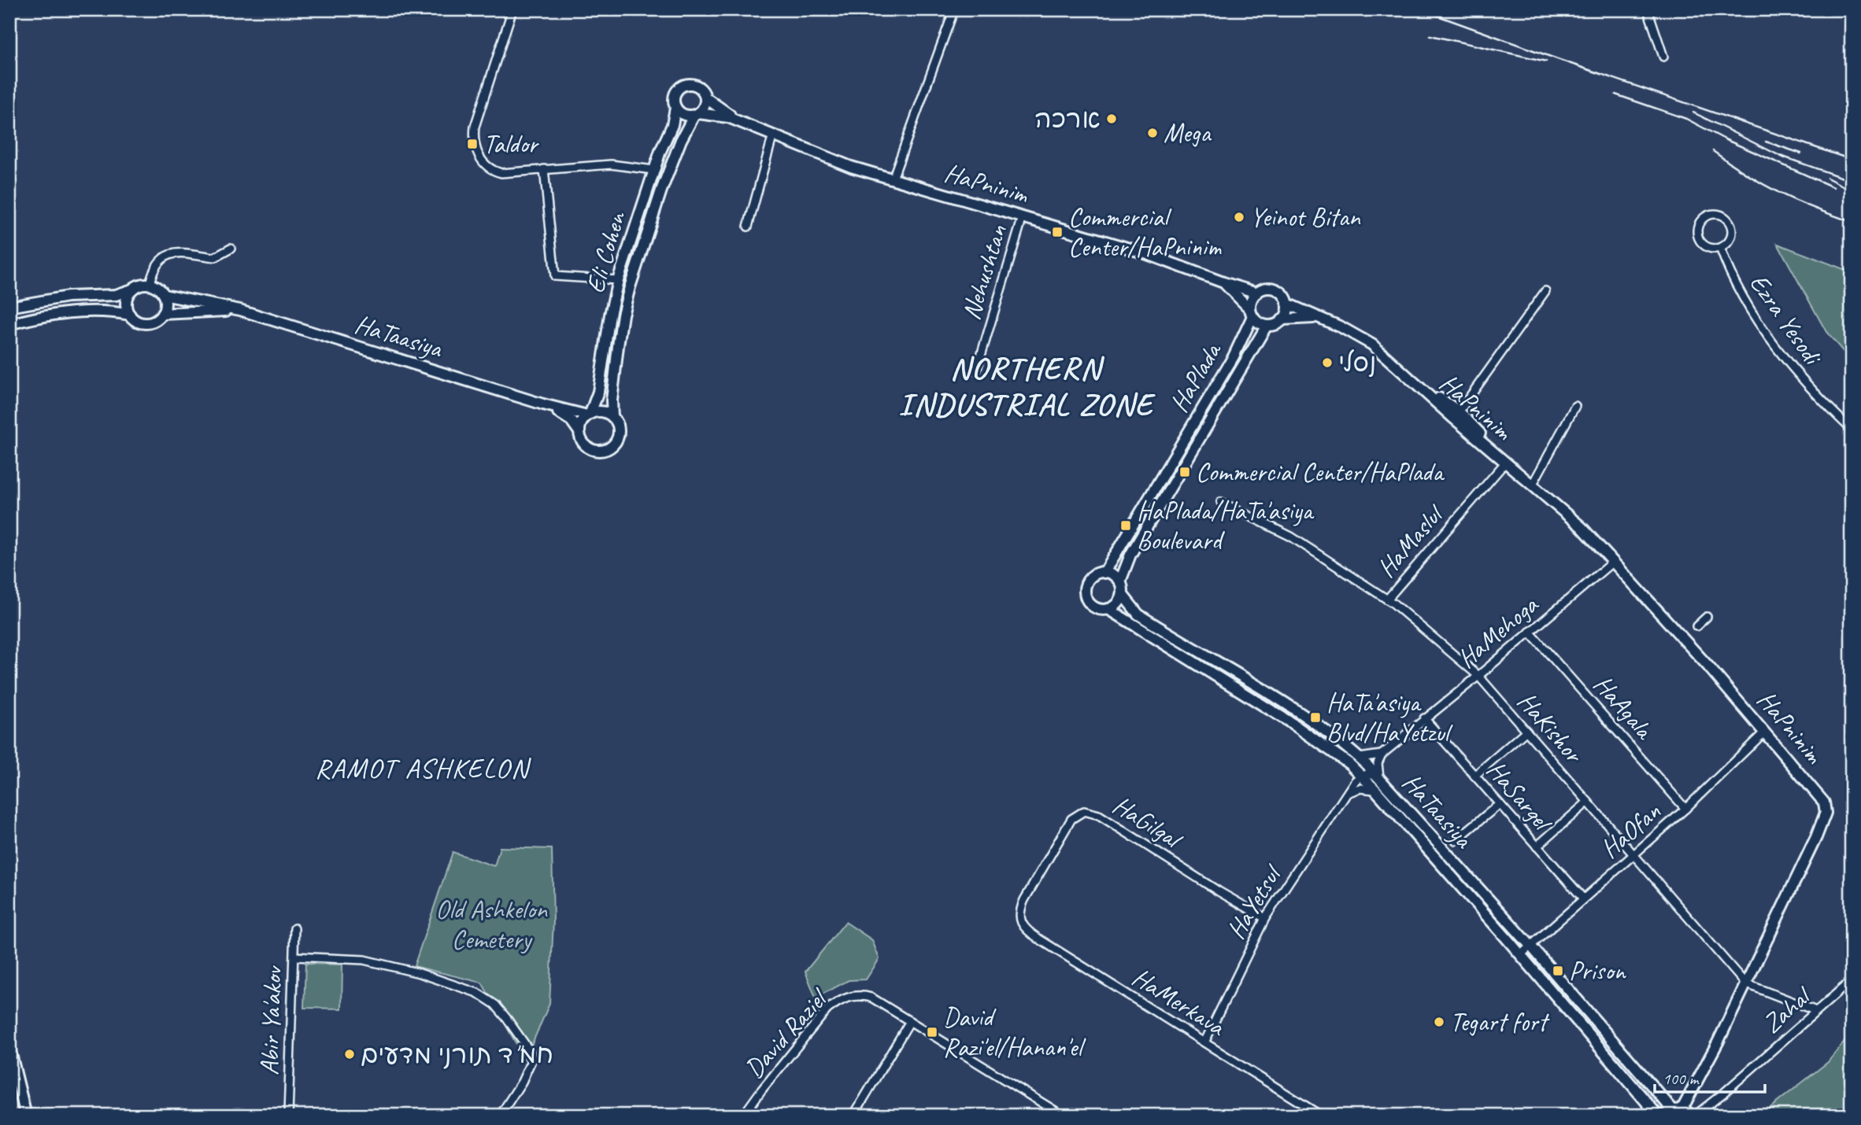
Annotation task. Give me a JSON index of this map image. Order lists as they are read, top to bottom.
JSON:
{
  "streets": {
    "street": [
      "HaPninim",
      "Eli Cohen",
      "Nehushtan",
      "Ezra Yesodi",
      "HaTaasiya",
      "HaPlada",
      "HaMaslul",
      "HaMehoga",
      "HaAgala",
      "HaKishor",
      "HaSargel",
      "HaGilgal",
      "HaOfan",
      "HaYetsul",
      "HaMerkava",
      "Zahal",
      "Abir Ya'akov",
      "David Raziel"
    ]
  },
  "crossings": [
    ["HaPninim", "Eli Cohen"],
    ["HaPninim", "Nehushtan"],
    ["HaPninim", "HaTaasiya"],
    ["HaPninim", "HaPlada"],
    ["HaPninim", "HaMaslul"],
    ["HaPninim", "HaMehoga"],
    ["HaPninim", "HaKishor"],
    ["HaPninim", "HaOfan"],
    ["Eli Cohen", "HaTaasiya"],
    ["HaTaasiya", "HaPlada"],
    ["HaTaasiya", "HaOfan"],
    ["HaTaasiya", "HaYetsul"],
    ["HaTaasiya", "Zahal"],
    ["HaMaslul", "HaKishor"],
    ["HaMehoga", "HaAgala"],
    ["HaMehoga", "HaKishor"],
    ["HaMehoga", "HaSargel"],
    ["HaAgala", "HaOfan"],
    ["HaKishor", "HaOfan"],
    ["HaKishor", "Zahal"],
    ["HaSargel", "HaOfan"],
    ["HaGilgal", "HaYetsul"],
    ["HaGilgal", "HaMerkava"],
    ["HaYetsul", "HaMerkava"]
  ],
  "districts": ["NORTHERN INDUSTRIAL ZONE", "RAMOT ASHKELON"],
  "parks": ["Old Ashkelon Cemetery"],
  "places": {
    "other": [
      "ארכה",
      "Mega",
      "Yeinot Bitan",
      "נסלי",
      "Tegart fort",
      "חמ\"ד תורני מדעים"
    ],
    "transit": [
      "Taldor",
      "Commercial Center/HaPninim",
      "Commercial Center/HaPlada",
      "HaPlada/HaTa'asiya Boulevard",
      "HaTa'asiya Blvd/HaYetzul",
      "Prison",
      "David Razi'el/Hanan'el"
    ]
  },
  "scale_bar": "100 m"
}
